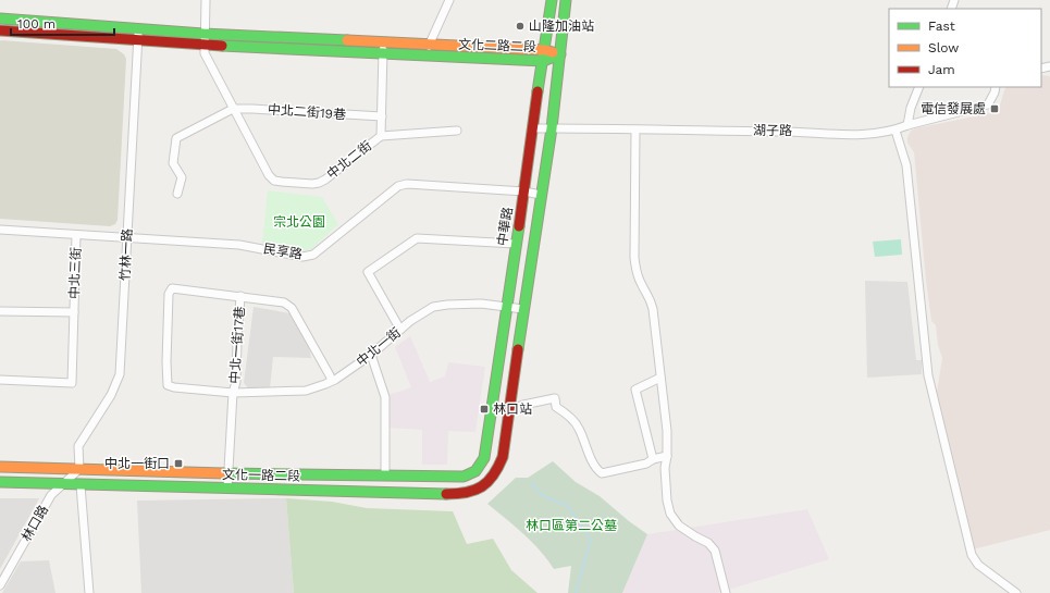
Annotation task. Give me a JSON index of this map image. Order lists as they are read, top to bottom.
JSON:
{
  "streets": {
    "main road": ["文化二路二段", "中華路", "文化一路二段"],
    "street": [
      "中北二街19巷",
      "湖子路",
      "中北二街",
      "民享路",
      "竹林一路",
      "中北三街",
      "中北一街17巷",
      "中北一街",
      "林口路"
    ]
  },
  "crossings": [
    ["文化二路二段", "中北二街"],
    ["文化二路二段", "中華路"],
    ["文化二路二段", "竹林一路"],
    ["中北二街19巷", "中北二街"],
    ["湖子路", "中華路"],
    ["中華路", "民享路"],
    ["中華路", "中北一街"],
    ["中華路", "文化一路二段"],
    ["民享路", "竹林一路"],
    ["民享路", "中北三街"],
    ["竹林一路", "文化一路二段"],
    ["竹林一路", "林口路"],
    ["中北一街17巷", "中北一街"],
    ["文化一路二段", "林口路"]
  ],
  "parks": ["宗北公園", "林口區第二公墓"],
  "places": {
    "other": ["山隆加油站"],
    "transit": ["電信發展處", "林口站", "中北一街口"]
  },
  "legend": ["Fast", "Slow", "Jam"],
  "scale_bar": "100 m"
}
